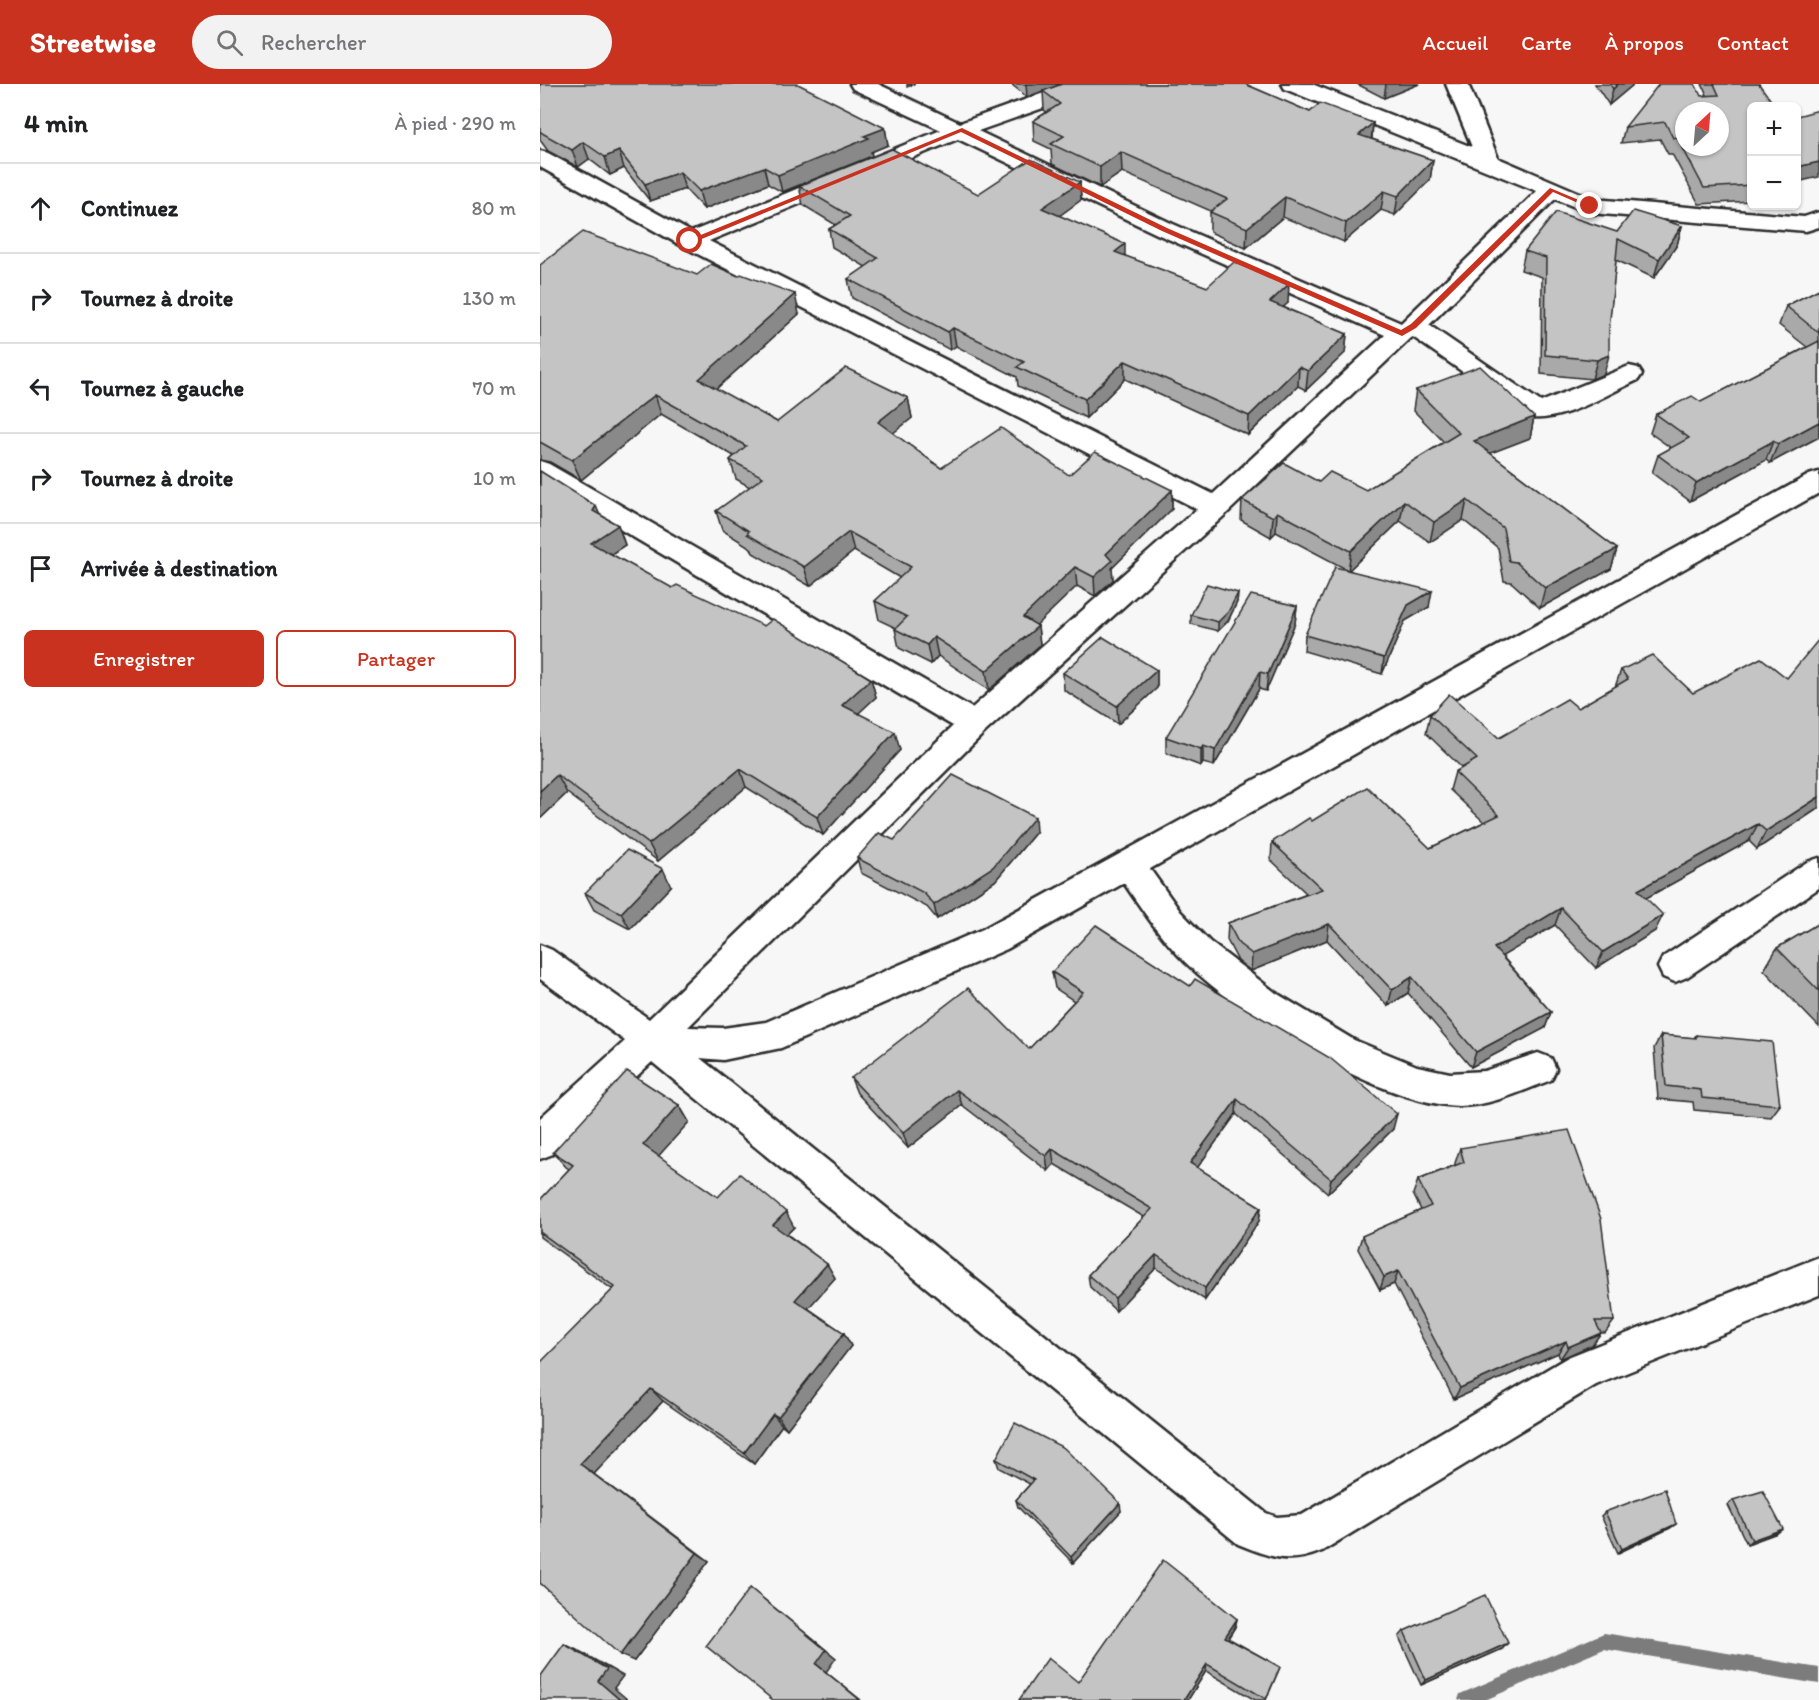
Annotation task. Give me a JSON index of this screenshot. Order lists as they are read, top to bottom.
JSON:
{
  "north": "top right",
  "page": {
    "header": "Streetwise",
    "search": "Rechercher",
    "nav": [
      "Accueil",
      "Carte",
      "À propos",
      "Contact"
    ],
    "heading": ["4 min", "À pied · 290 m"],
    "map_buttons": ["+", "−"],
    "list": [
      ["Continuez", "80 m"],
      ["Tournez à droite", "130 m"],
      ["Tournez à gauche", "70 m"],
      ["Tournez à droite", "10 m"],
      "Arrivée à destination"
    ],
    "buttons": ["Enregistrer", "Partager"]
  }
}
